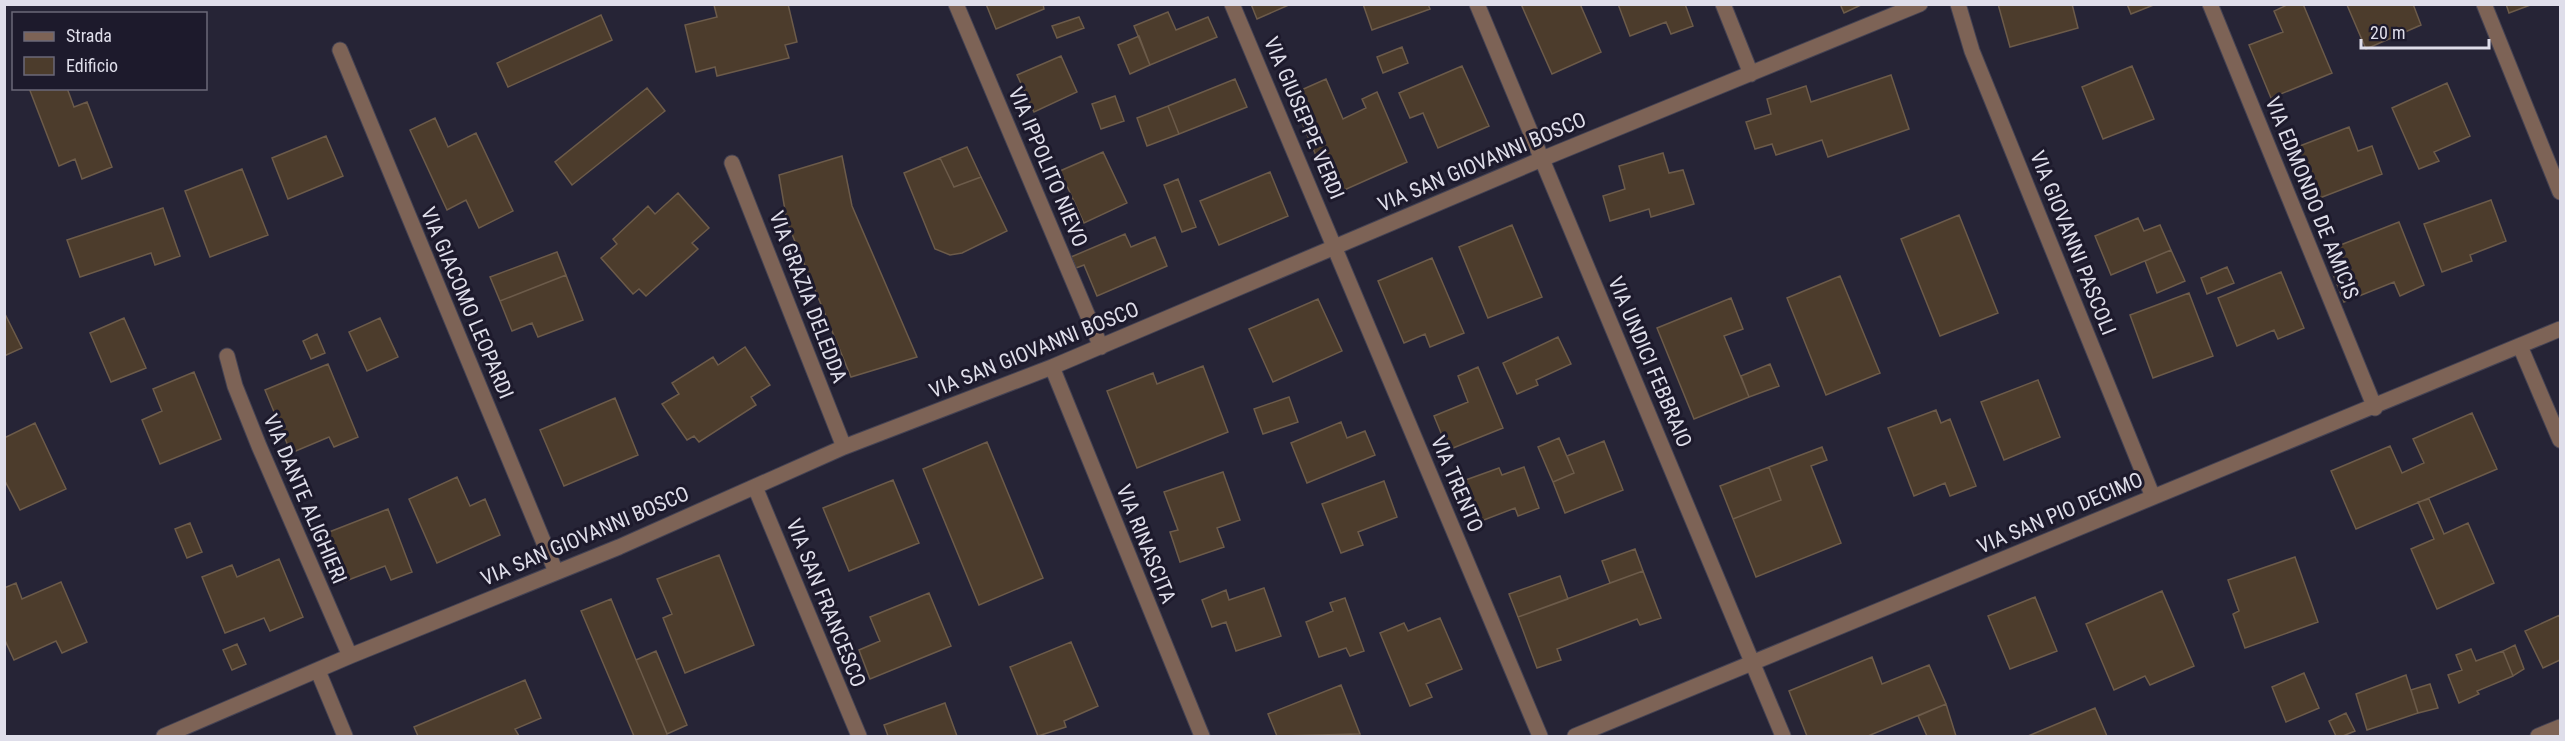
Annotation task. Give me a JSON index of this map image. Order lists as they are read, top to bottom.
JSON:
{
  "streets": {
    "street": [
      "VIA GIUSEPPE VERDI",
      "VIA SAN GIOVANNI BOSCO",
      "VIA IPPOLITO NIEVO",
      "VIA EDMONDO DE AMICIS",
      "VIA GIOVANNI PASCOLI",
      "VIA GRAZIA DELEDDA",
      "VIA GIACOMO LEOPARDI",
      "VIA UNDICI FEBBRAIO",
      "VIA TRENTO",
      "VIA DANTE ALIGHIERI",
      "VIA SAN PIO DECIMO",
      "VIA RINASCITA",
      "VIA SAN FRANCESCO"
    ]
  },
  "crossings": [
    ["VIA GIUSEPPE VERDI", "VIA SAN GIOVANNI BOSCO"],
    ["VIA GIUSEPPE VERDI", "VIA TRENTO"],
    ["VIA SAN GIOVANNI BOSCO", "VIA IPPOLITO NIEVO"],
    ["VIA SAN GIOVANNI BOSCO", "VIA GRAZIA DELEDDA"],
    ["VIA SAN GIOVANNI BOSCO", "VIA GIACOMO LEOPARDI"],
    ["VIA SAN GIOVANNI BOSCO", "VIA UNDICI FEBBRAIO"],
    ["VIA SAN GIOVANNI BOSCO", "VIA TRENTO"],
    ["VIA SAN GIOVANNI BOSCO", "VIA DANTE ALIGHIERI"],
    ["VIA SAN GIOVANNI BOSCO", "VIA RINASCITA"],
    ["VIA SAN GIOVANNI BOSCO", "VIA SAN FRANCESCO"],
    ["VIA EDMONDO DE AMICIS", "VIA SAN PIO DECIMO"],
    ["VIA GIOVANNI PASCOLI", "VIA SAN PIO DECIMO"],
    ["VIA UNDICI FEBBRAIO", "VIA SAN PIO DECIMO"]
  ],
  "legend": ["Strada", "Edificio"],
  "scale_bar": "20 m"
}
